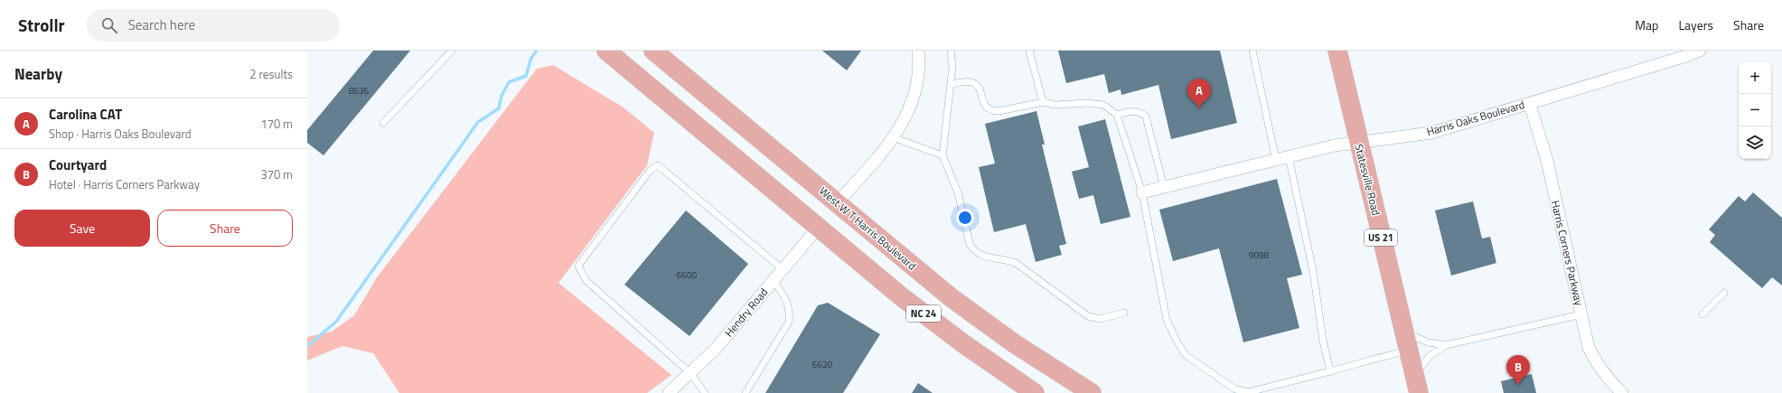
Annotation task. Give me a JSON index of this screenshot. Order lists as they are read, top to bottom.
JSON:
{
  "streets": {
    "main road": [
      "Statesville Road",
      "West W T Harris Boulevard",
      "US 21",
      "NC 24"
    ],
    "street": ["Harris Oaks Boulevard", "Harris Corners Parkway", "Hendry Road"]
  },
  "crossings": [
    ["Harris Oaks Boulevard", "Statesville Road"],
    ["Harris Oaks Boulevard", "Harris Corners Parkway"],
    ["Hendry Road", "NC 24"]
  ],
  "house_numbers": [
    "8636",
    "9098",
    "6600",
    "6620"
  ],
  "page": {
    "header": "Strollr",
    "search": "Search here",
    "nav": ["Map", "Layers", "Share"],
    "heading": ["Nearby", "2 results"],
    "map_buttons": ["+", "−"],
    "pins": ["A", "B"],
    "list": [
      {
        "mark": "A",
        "name": "Carolina CAT",
        "note": "Shop · Harris Oaks Boulevard",
        "value": "170 m"
      },
      {
        "mark": "B",
        "name": "Courtyard",
        "note": "Hotel · Harris Corners Parkway",
        "value": "370 m"
      }
    ],
    "buttons": ["Save", "Share"]
  }
}
